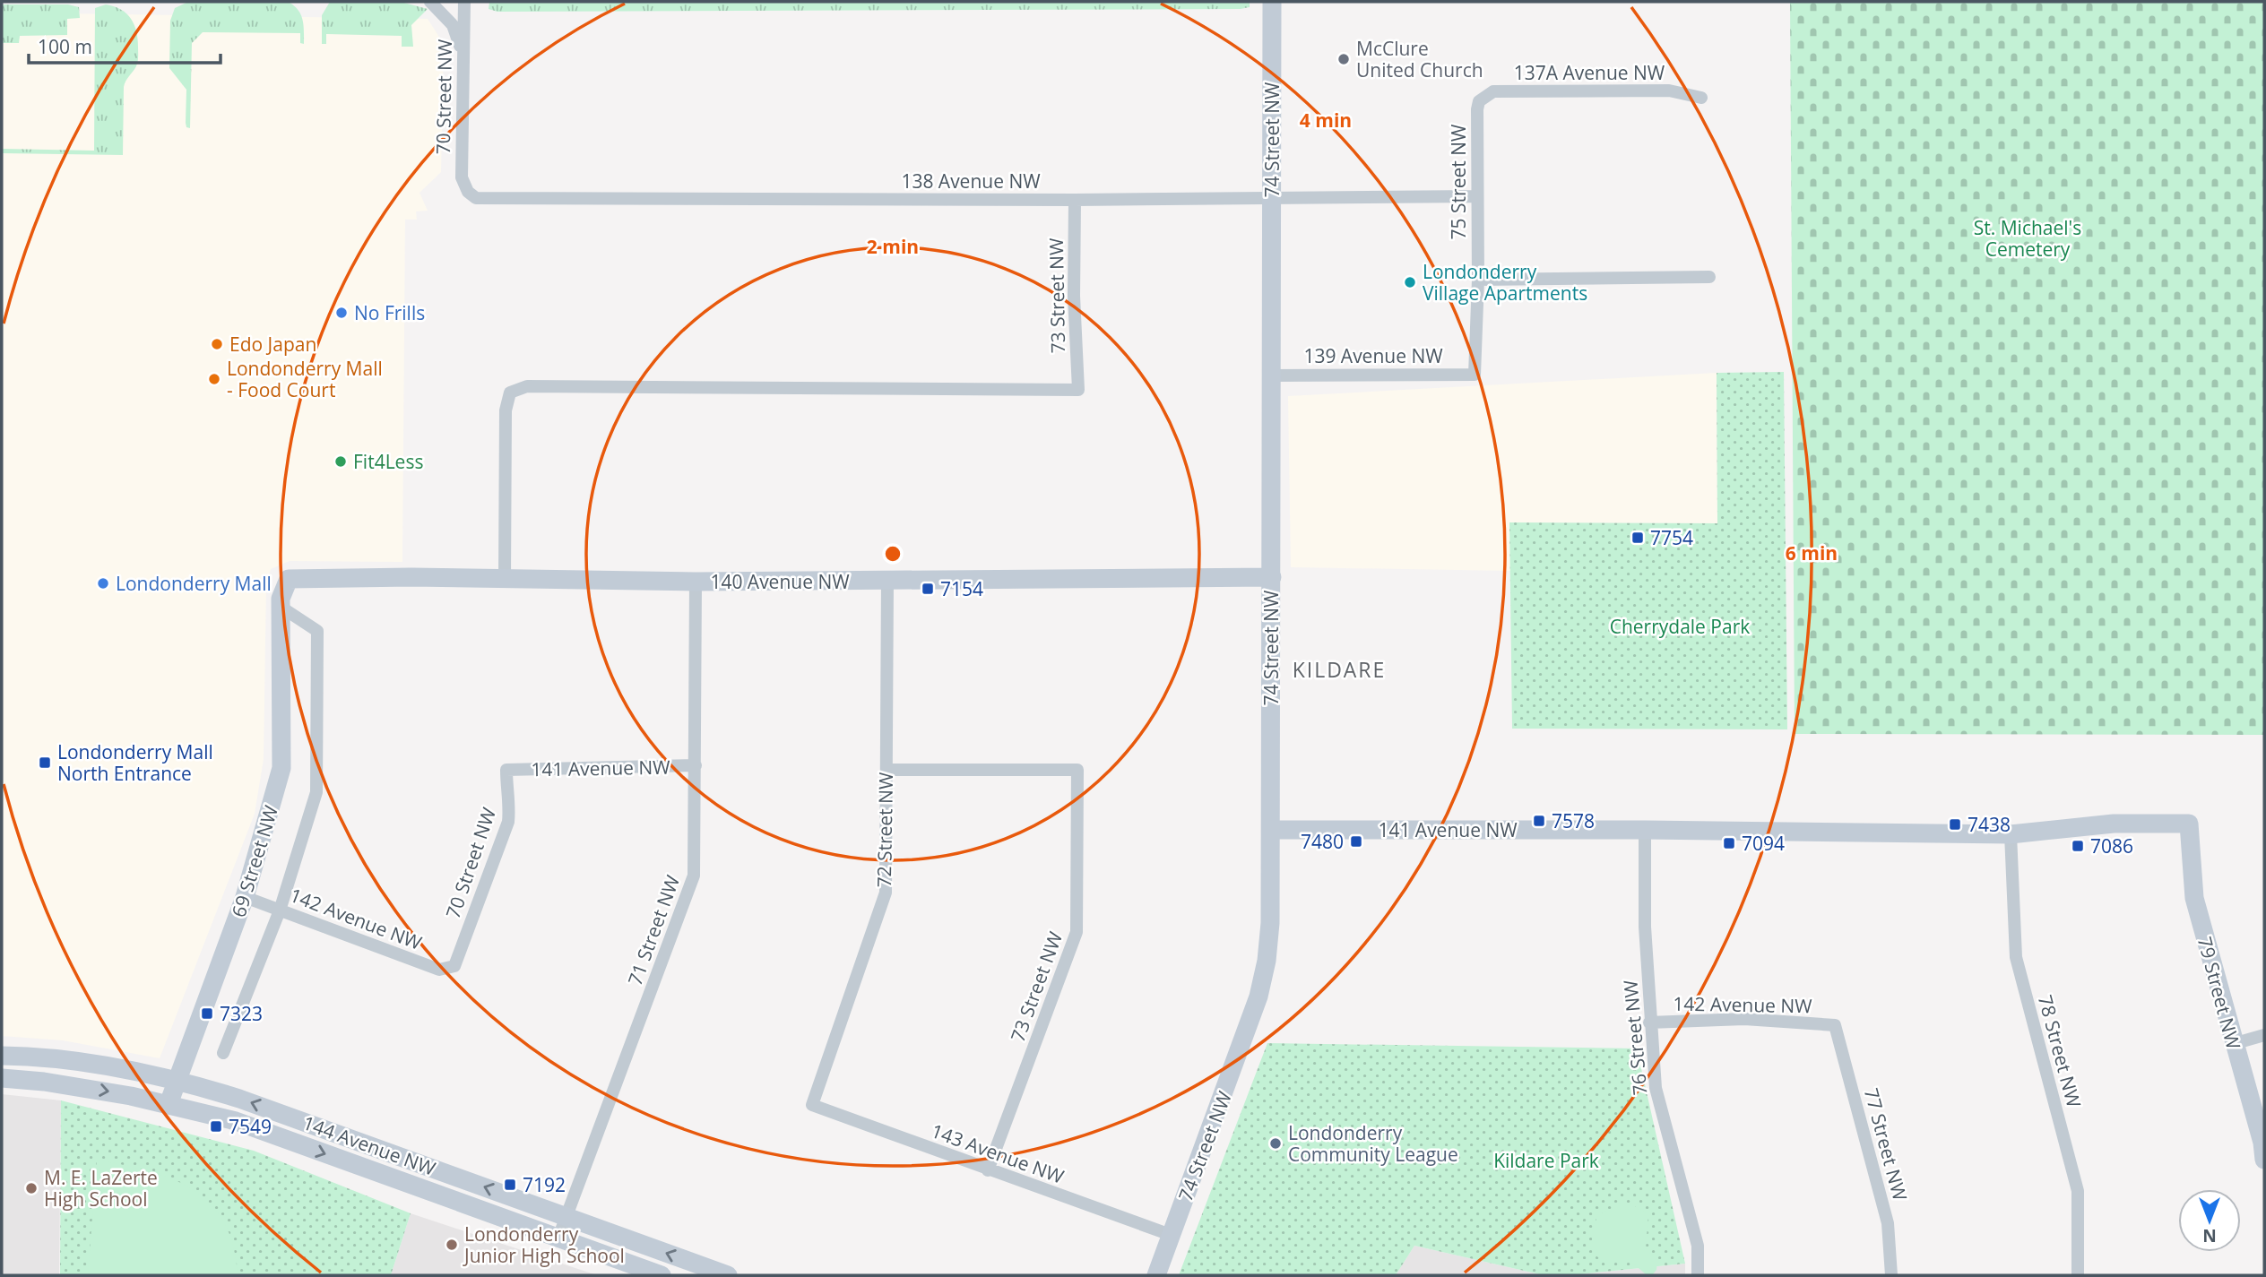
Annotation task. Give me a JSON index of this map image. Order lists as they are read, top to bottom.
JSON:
{
  "streets": {
    "street": [
      "137A Avenue NW",
      "70 Street NW",
      "74 Street NW",
      "138 Avenue NW",
      "75 Street NW",
      "73 Street NW",
      "139 Avenue NW",
      "140 Avenue NW",
      "141 Avenue NW",
      "72 Street NW",
      "69 Street NW",
      "142 Avenue NW",
      "71 Street NW",
      "79 Street NW",
      "76 Street NW",
      "78 Street NW",
      "77 Street NW",
      "144 Avenue NW",
      "143 Avenue NW"
    ]
  },
  "crossings": [
    ["137A Avenue NW", "75 Street NW"],
    ["70 Street NW", "138 Avenue NW"],
    ["70 Street NW", "141 Avenue NW"],
    ["70 Street NW", "142 Avenue NW"],
    ["74 Street NW", "138 Avenue NW"],
    ["74 Street NW", "139 Avenue NW"],
    ["74 Street NW", "140 Avenue NW"],
    ["74 Street NW", "141 Avenue NW"],
    ["74 Street NW", "143 Avenue NW"],
    ["138 Avenue NW", "75 Street NW"],
    ["138 Avenue NW", "73 Street NW"],
    ["75 Street NW", "139 Avenue NW"],
    ["73 Street NW", "140 Avenue NW"],
    ["73 Street NW", "72 Street NW"],
    ["73 Street NW", "143 Avenue NW"],
    ["140 Avenue NW", "72 Street NW"],
    ["140 Avenue NW", "69 Street NW"],
    ["140 Avenue NW", "71 Street NW"],
    ["141 Avenue NW", "71 Street NW"],
    ["141 Avenue NW", "79 Street NW"],
    ["141 Avenue NW", "76 Street NW"],
    ["141 Avenue NW", "78 Street NW"],
    ["72 Street NW", "143 Avenue NW"],
    ["69 Street NW", "142 Avenue NW"],
    ["69 Street NW", "144 Avenue NW"],
    ["142 Avenue NW", "76 Street NW"],
    ["142 Avenue NW", "77 Street NW"],
    ["71 Street NW", "144 Avenue NW"]
  ],
  "districts": ["KILDARE"],
  "parks": ["St. Michael's Cemetery", "Cherrydale Park", "Kildare Park"],
  "places": {
    "other": [
      "McClure United Church",
      "Londonderry Village Apartments",
      "No Frills",
      "Edo Japan",
      "Londonderry Mall - Food Court",
      "Fit4Less",
      "Londonderry Mall",
      "Londonderry Community League",
      "M. E. LaZerte High School",
      "Londonderry Junior High School"
    ],
    "transit": [
      "7754",
      "7154",
      "Londonderry Mall North Entrance",
      "7578",
      "7438",
      "7480",
      "7094",
      "7086",
      "7323",
      "7549",
      "7192"
    ]
  },
  "scale_bar": "100 m",
  "north": "bottom",
  "rings": ["4 min", "2 min", "6 min"]
}
